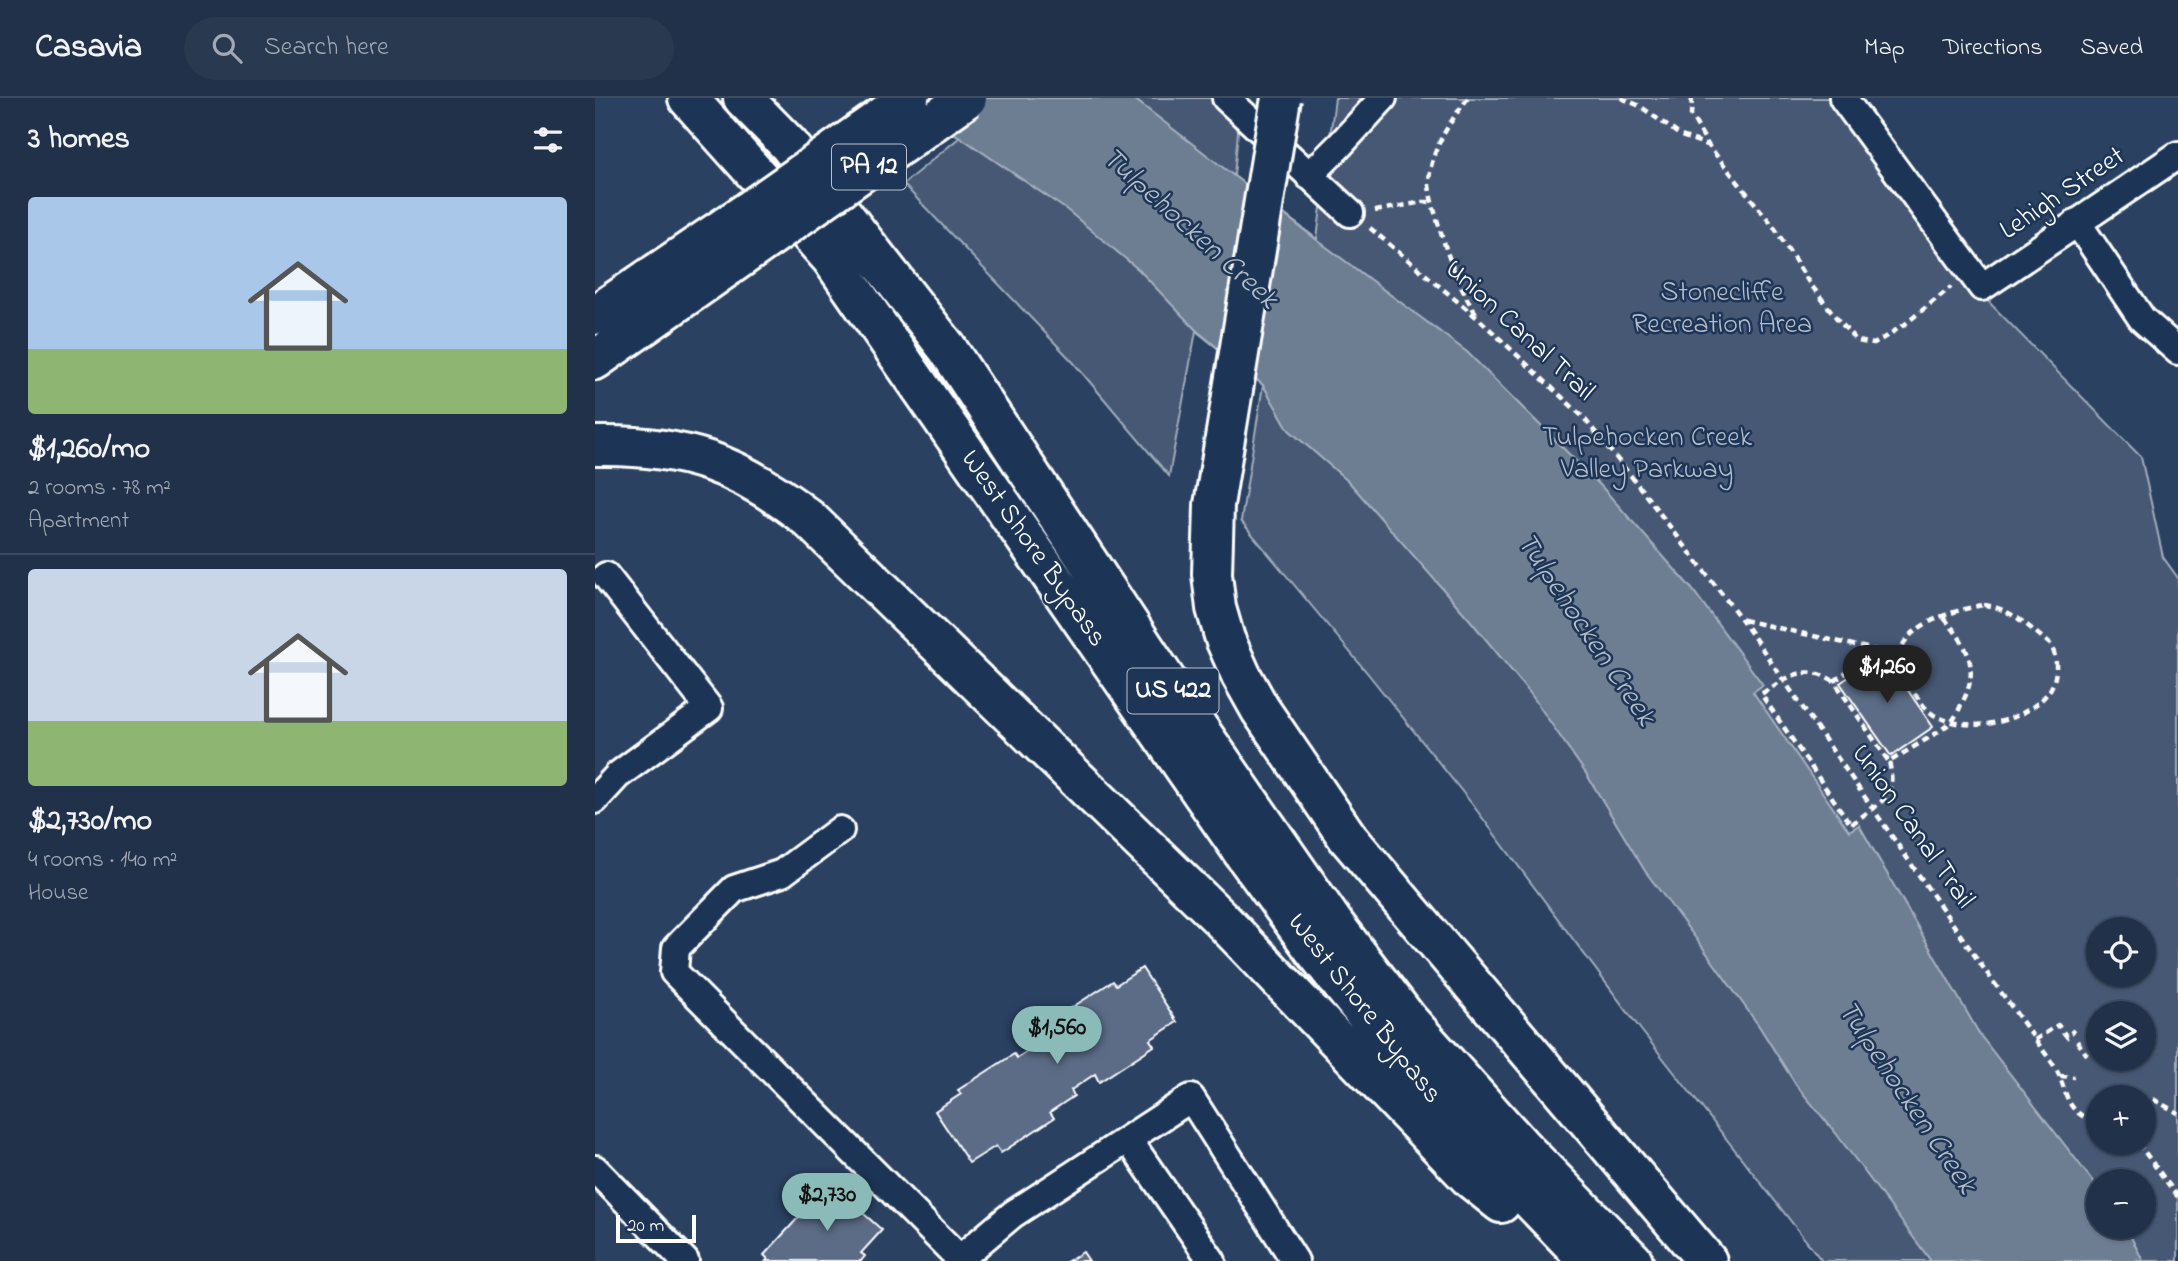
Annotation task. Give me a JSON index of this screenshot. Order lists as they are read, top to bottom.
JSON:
{
  "streets": {
    "highway": ["PA 12", "West Shore Bypass", "US 422"],
    "street": ["Lehigh Street"],
    "path": ["Union Canal Trail"]
  },
  "water": ["Tulpehocken Creek"],
  "parks": ["Stonecliffe Recreation Area", "Tulpehocken Creek Valley Parkway"],
  "scale_bar": "20 m",
  "page": {
    "header": "Casavia",
    "search": "Search here",
    "nav": ["Map", "Directions", "Saved"],
    "heading": "3 homes",
    "list": [
      {
        "name": "$1,260/mo",
        "note": "2 rooms · 78 m² · Apartment"
      },
      {
        "name": "$2,730/mo",
        "note": "4 rooms · 140 m² · House"
      }
    ],
    "price": ["$1,260", "$1,560", "$2,730"],
    "map_buttons": ["+", "−"],
    "scale": "20 m"
  }
}
